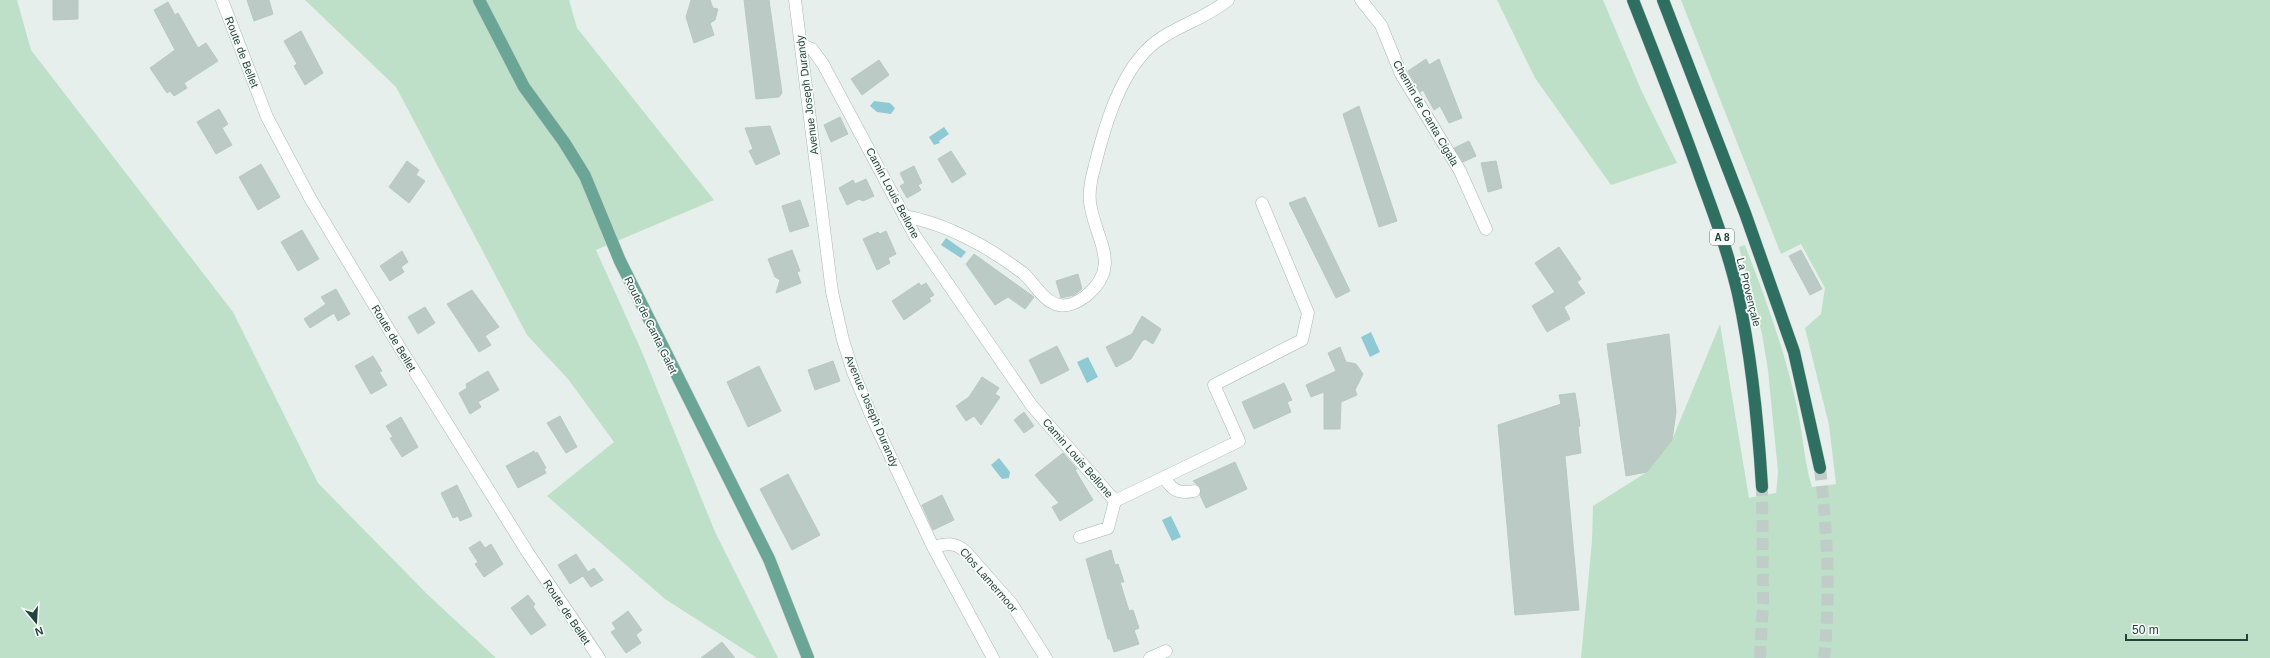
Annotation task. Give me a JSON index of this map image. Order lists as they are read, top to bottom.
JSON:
{
  "streets": {
    "highway": ["A 8", "La Provençale"],
    "main road": ["Route de Canta Galet"],
    "street": [
      "Route de Bellet",
      "Avenue Joseph Durandy",
      "Chemin de Canta Cigala",
      "Camin Louis Bellone",
      "Clos Lamermoor"
    ]
  },
  "crossings": [
    ["Avenue Joseph Durandy", "Camin Louis Bellone"],
    ["Avenue Joseph Durandy", "Clos Lamermoor"]
  ],
  "scale_bar": "50 m",
  "north": "bottom"
}
